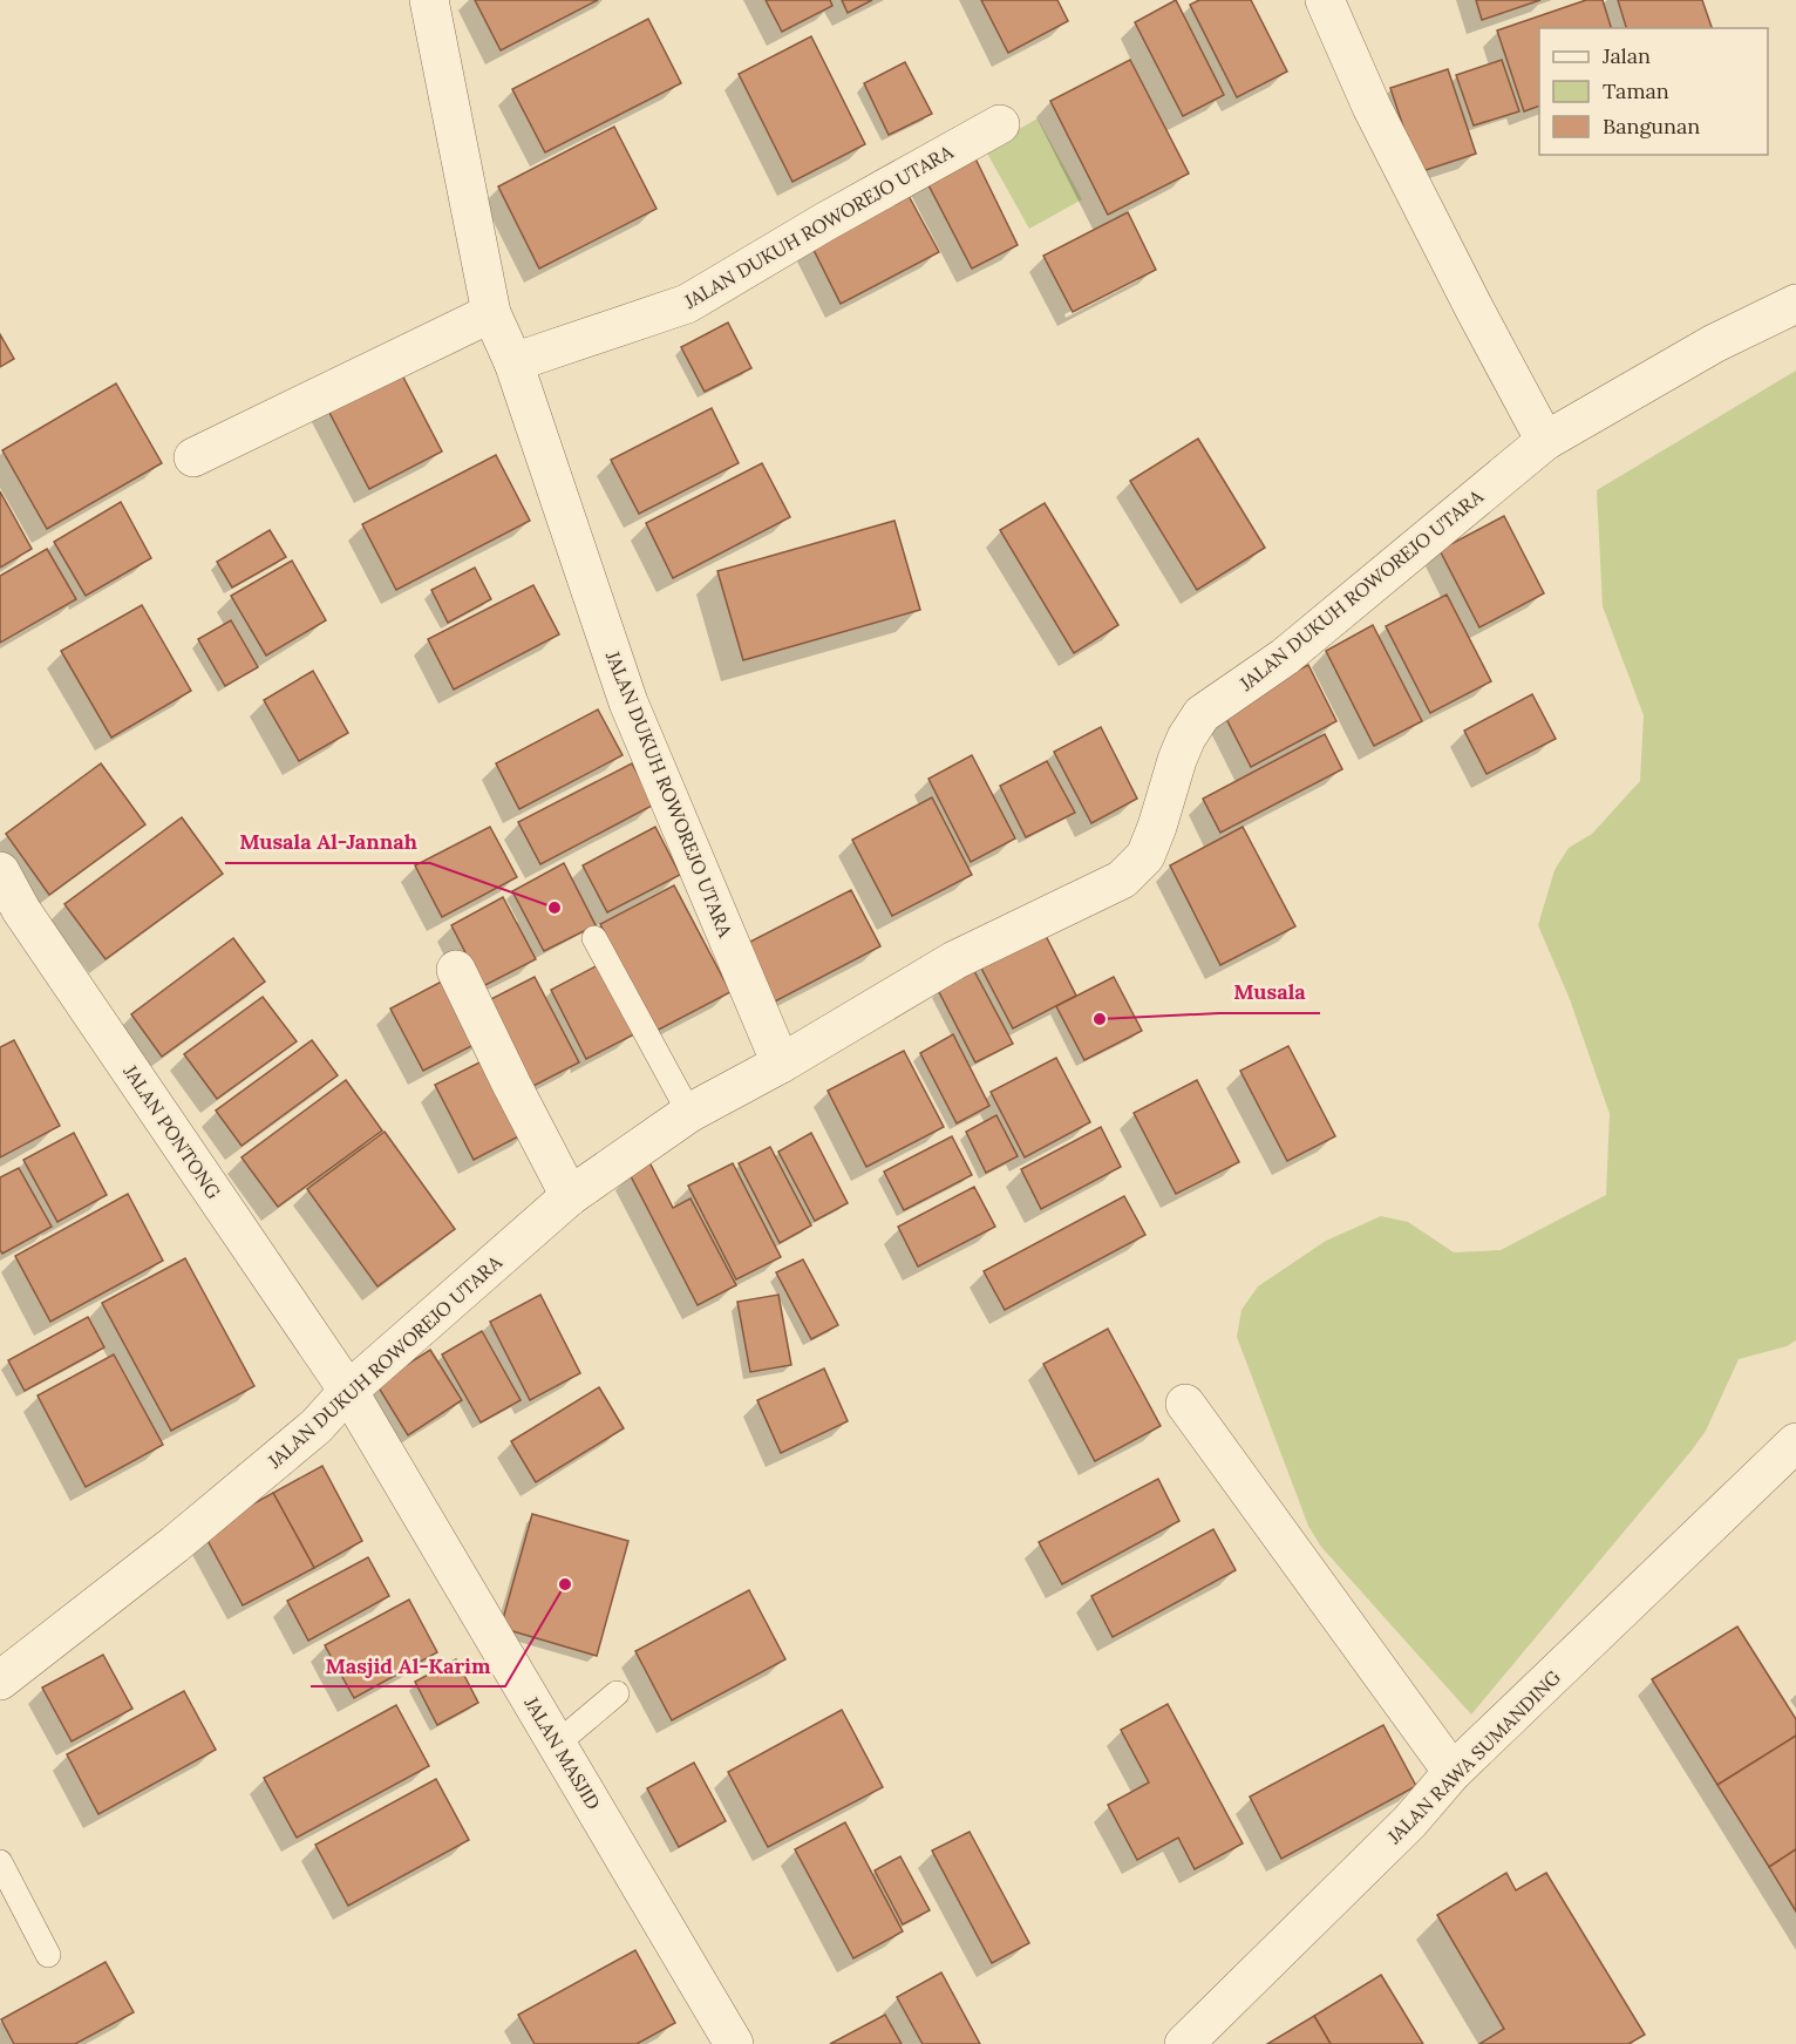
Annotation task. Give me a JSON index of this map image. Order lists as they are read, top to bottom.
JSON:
{
  "streets": {
    "street": [
      "JALAN DUKUH ROWOREJO UTARA",
      "JALAN PONTONG",
      "JALAN MASJID",
      "JALAN RAWA SUMANDING"
    ]
  },
  "crossings": [
    ["JALAN DUKUH ROWOREJO UTARA", "JALAN PONTONG"],
    ["JALAN DUKUH ROWOREJO UTARA", "JALAN MASJID"],
    ["JALAN PONTONG", "JALAN MASJID"]
  ],
  "places": ["Musala Al-Jannah", "Musala", "Masjid Al-Karim"],
  "legend": ["Jalan", "Taman", "Bangunan"]
}
